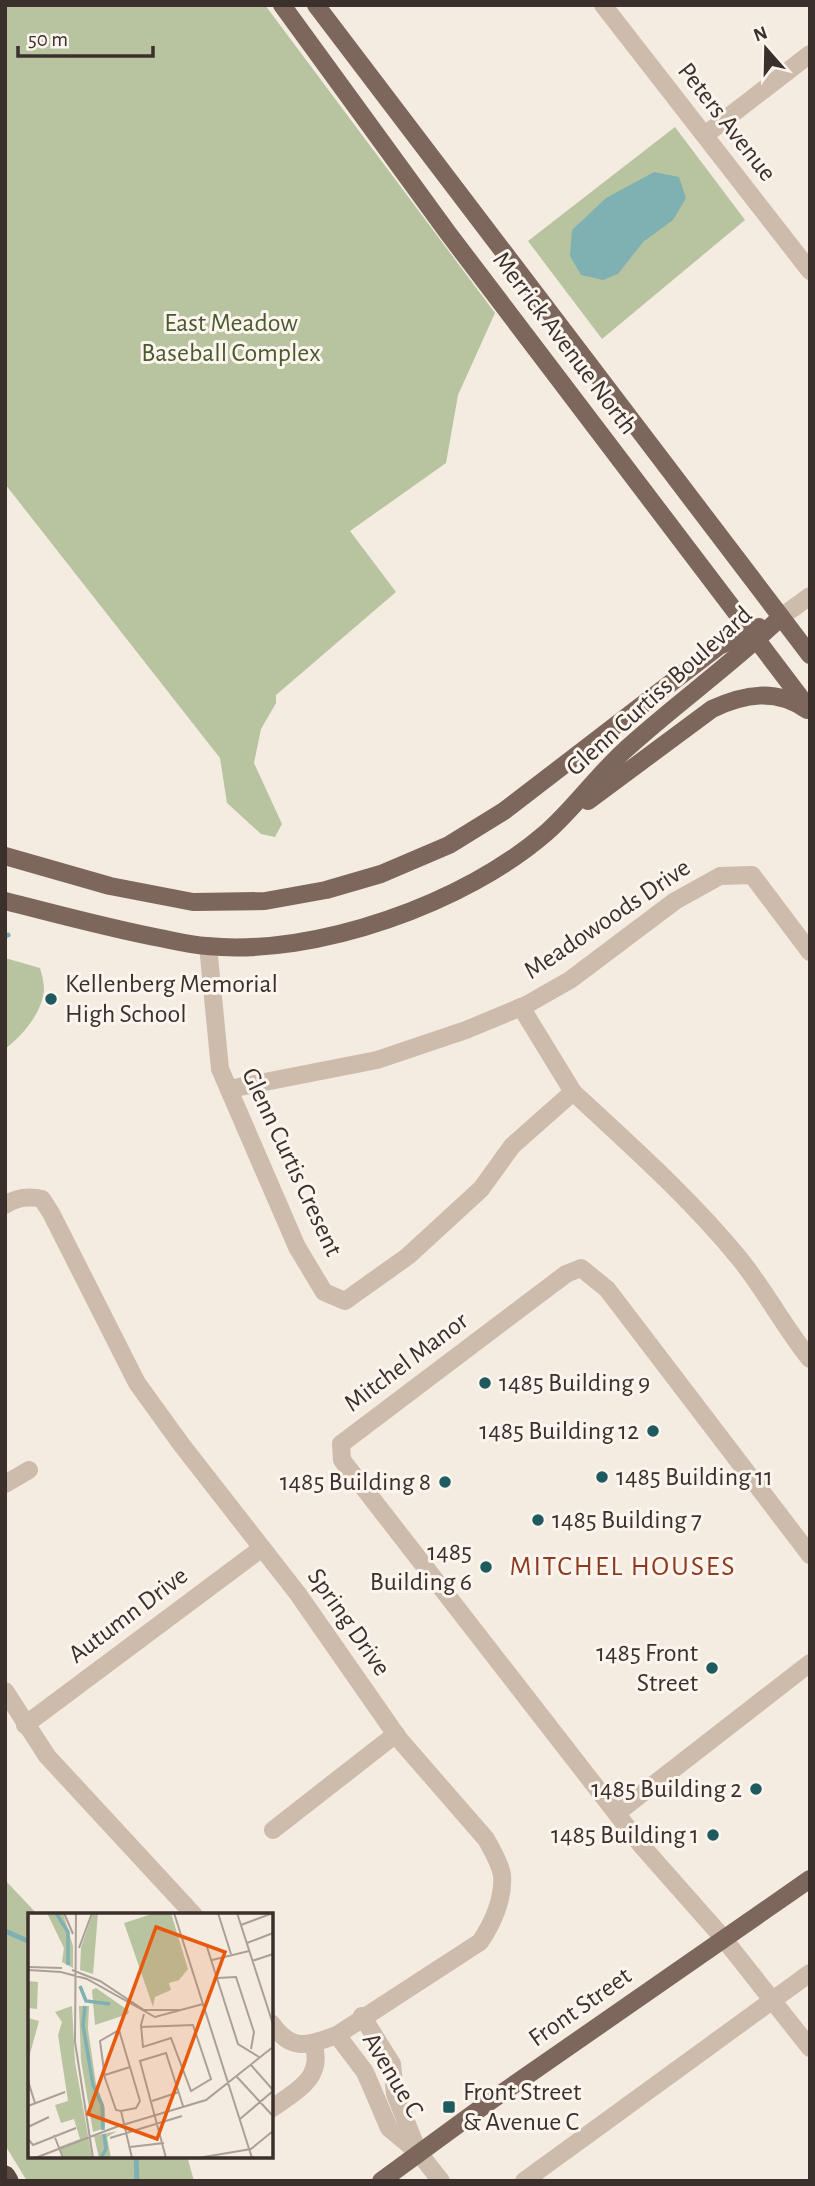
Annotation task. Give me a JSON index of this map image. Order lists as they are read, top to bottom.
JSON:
{
  "streets": {
    "main road": ["Merrick Avenue North", "Glenn Curtiss Boulevard", "Front Street"],
    "street": [
      "Peters Avenue",
      "Meadowoods Drive",
      "Glenn Curtis Cresent",
      "Mitchel Manor",
      "Autumn Drive",
      "Spring Drive",
      "Avenue C"
    ]
  },
  "crossings": [
    ["Merrick Avenue North", "Glenn Curtiss Boulevard"],
    ["Glenn Curtiss Boulevard", "Glenn Curtis Cresent"],
    ["Meadowoods Drive", "Glenn Curtis Cresent"],
    ["Mitchel Manor", "Front Street"],
    ["Autumn Drive", "Spring Drive"],
    ["Spring Drive", "Avenue C"],
    ["Front Street", "Avenue C"]
  ],
  "districts": ["MITCHEL HOUSES"],
  "parks": ["East Meadow Baseball Complex"],
  "places": {
    "other": [
      "Kellenberg Memorial High School",
      "1485 Building 9",
      "1485 Building 12",
      "1485 Building 11",
      "1485 Building 8",
      "1485 Building 7",
      "1485 Building 6",
      "1485 Front Street",
      "1485 Building 2",
      "1485 Building 1"
    ],
    "transit": ["Front Street & Avenue C"]
  },
  "scale_bar": "50 m",
  "north": "top"
}
